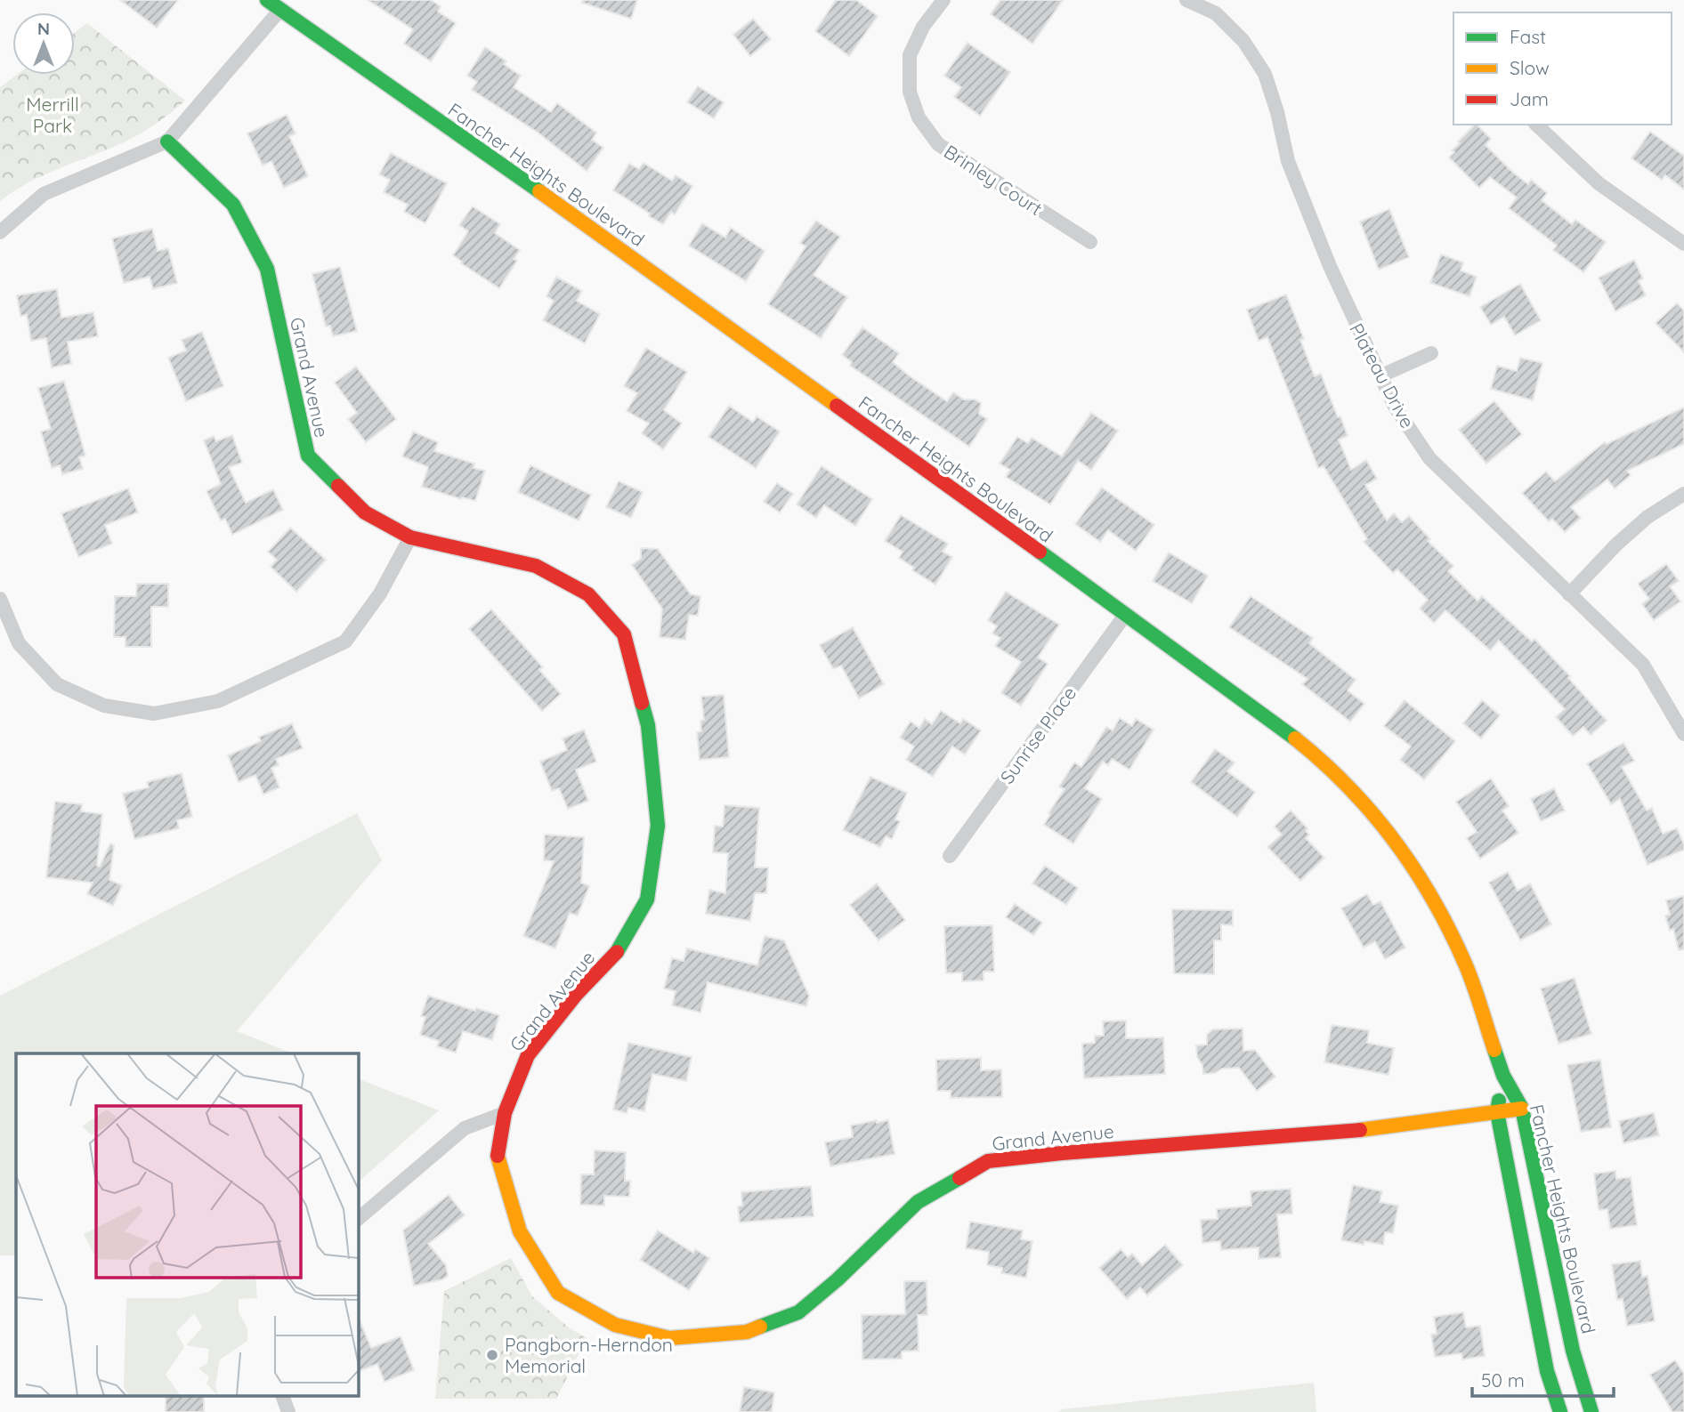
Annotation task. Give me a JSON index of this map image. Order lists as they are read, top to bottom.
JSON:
{
  "streets": {
    "street": [
      "Fancher Heights Boulevard",
      "Brinley Court",
      "Plateau Drive",
      "Grand Avenue",
      "Sunrise Place"
    ]
  },
  "crossings": [
    ["Fancher Heights Boulevard", "Grand Avenue"],
    ["Fancher Heights Boulevard", "Sunrise Place"]
  ],
  "parks": ["Merrill Park"],
  "places": ["Pangborn-Herndon Memorial"],
  "legend": ["Fast", "Slow", "Jam"],
  "scale_bar": "50 m",
  "north": "top"
}
